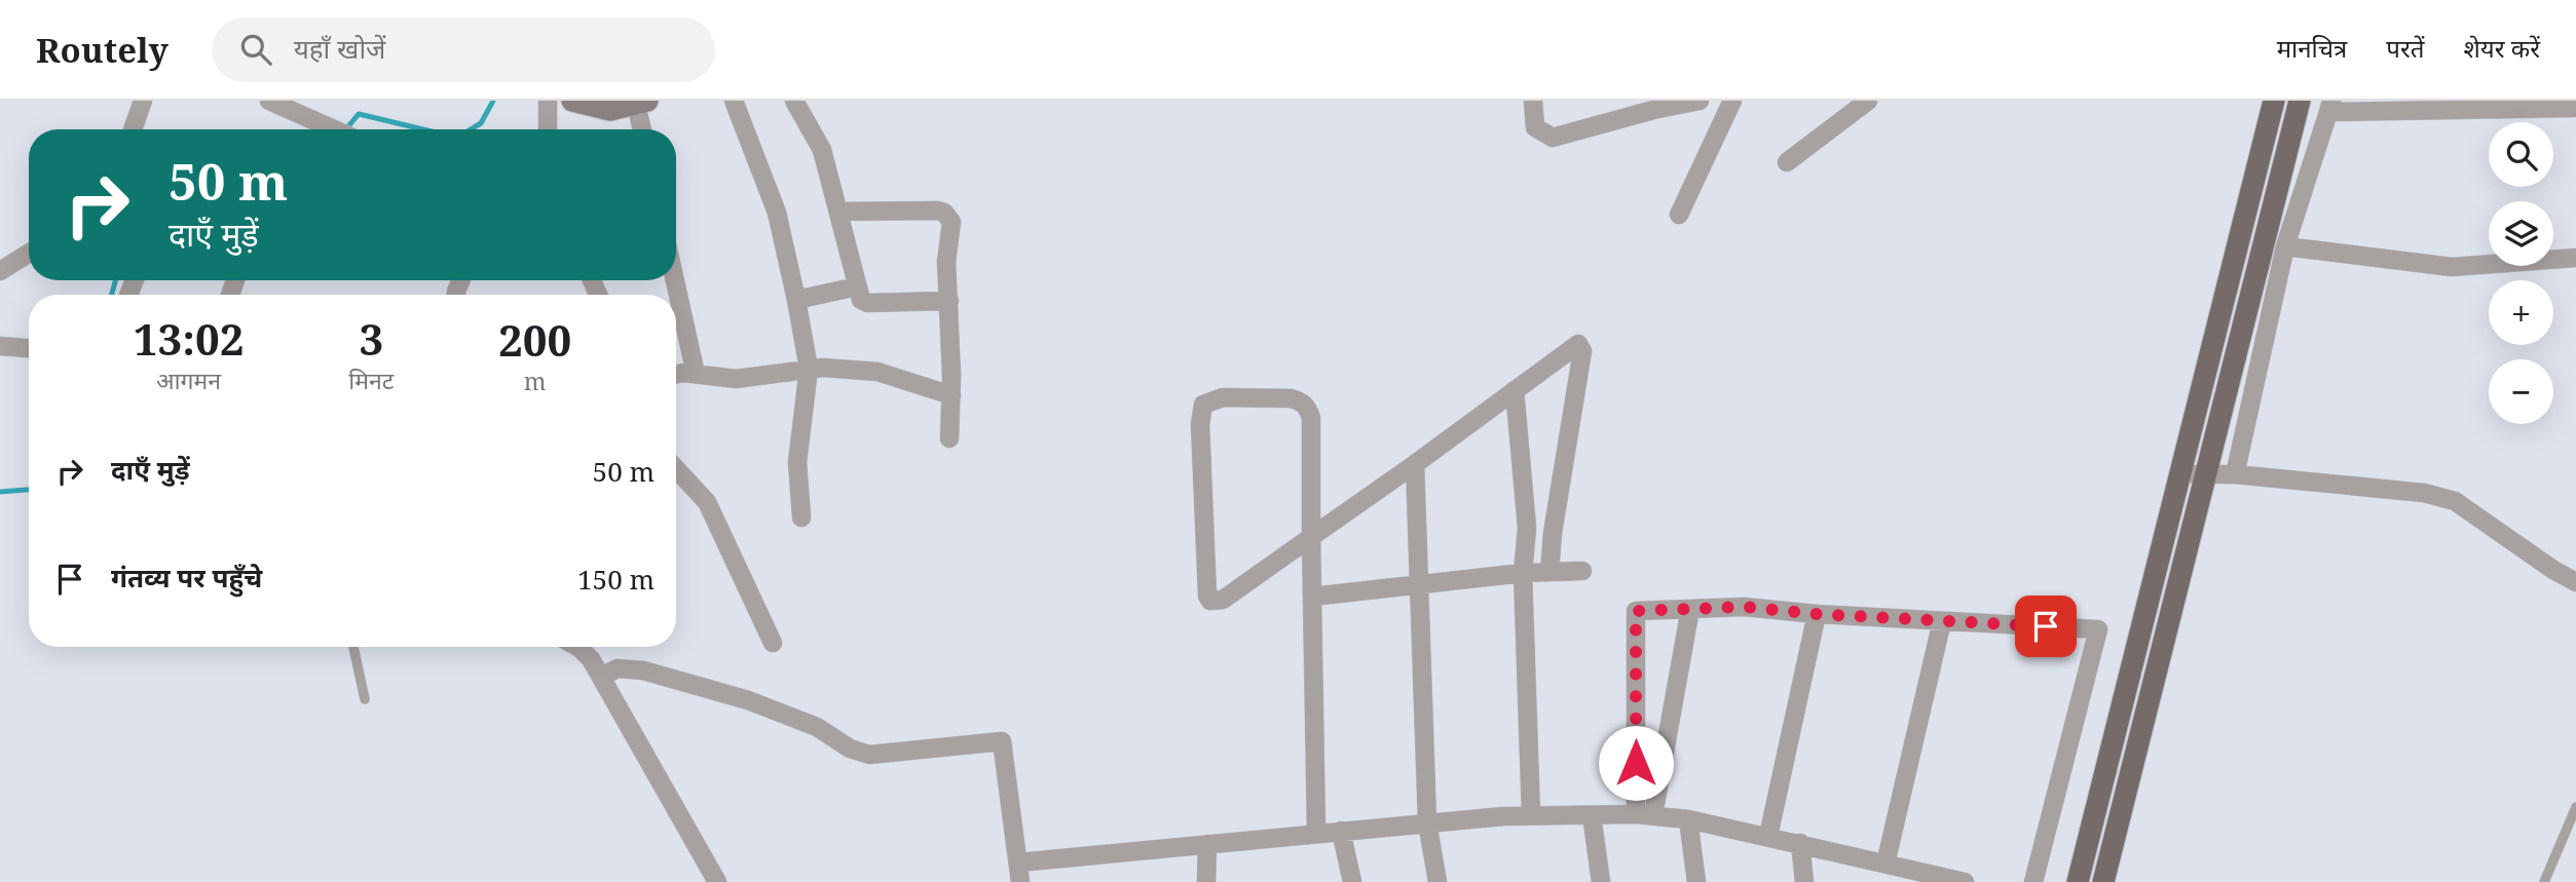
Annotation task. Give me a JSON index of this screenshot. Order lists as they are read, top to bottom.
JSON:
{
  "page": {
    "header": "Routely",
    "search": "यहाँ खोजें",
    "nav": ["मानचित्र", "परतें", "शेयर करें"],
    "map_buttons": ["+", "−"],
    "turn": ["50 m", "दाएँ मुड़ें"],
    "eta": [
      "13:02",
      "आगमन",
      "3",
      "मिनट",
      "200",
      "m"
    ],
    "list": [
      {
        "name": "दाएँ मुड़ें",
        "value": "50 m"
      },
      {
        "name": "गंतव्य पर पहुँचे",
        "value": "150 m"
      }
    ]
  }
}
